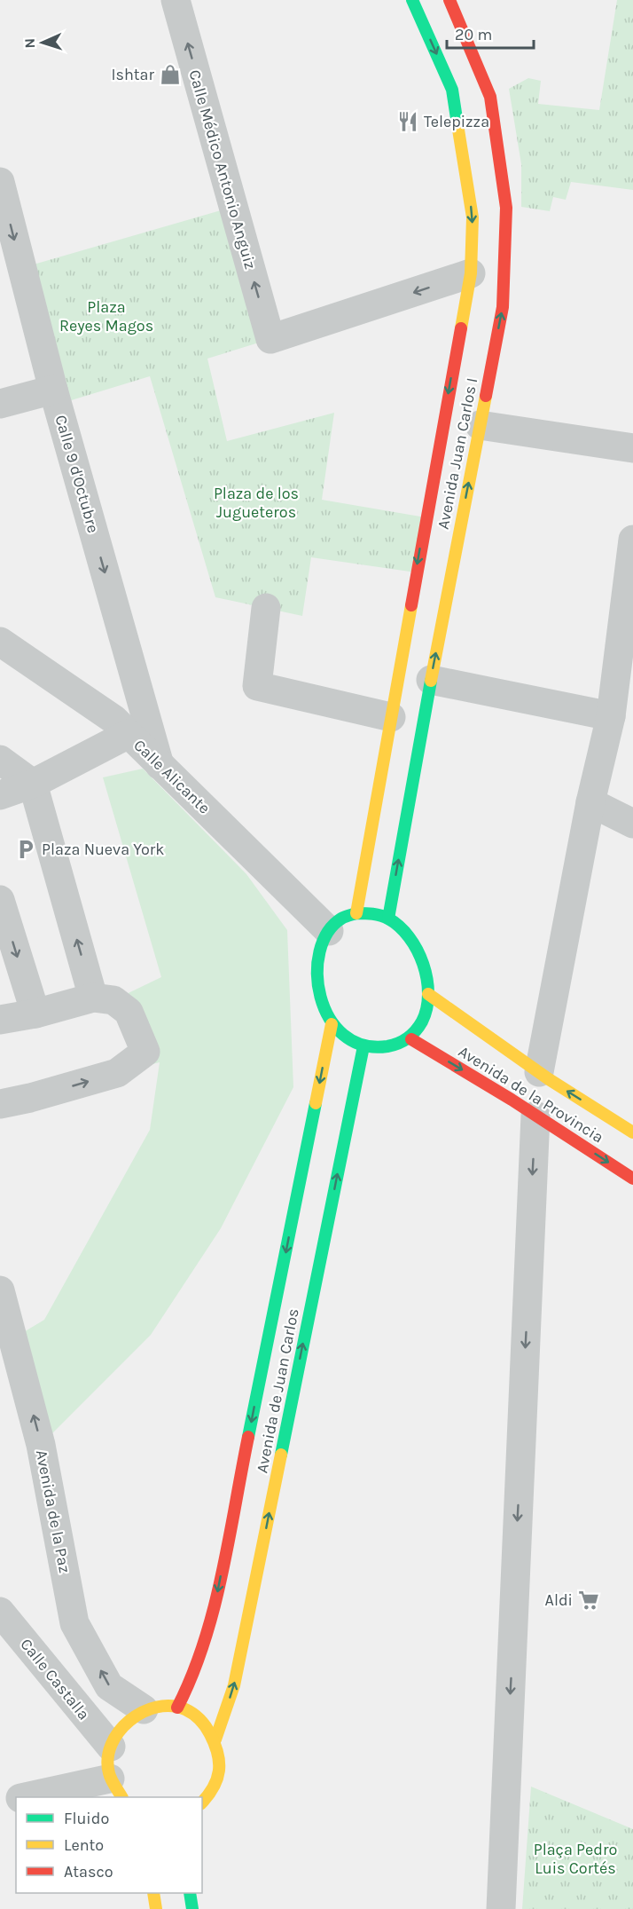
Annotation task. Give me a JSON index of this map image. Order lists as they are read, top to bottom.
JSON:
{
  "streets": {
    "main road": ["Avenida Juan Carlos I", "Avenida de la Provincia", "Avenida de Juan Carlos"],
    "street": [
      "Calle Médico Antonio Anguiz",
      "Calle 9 d'Octubre",
      "Calle Alicante",
      "Avenida de la Paz",
      "Calle Castalla"
    ]
  },
  "crossings": [
    ["Calle Médico Antonio Anguiz", "Avenida Juan Carlos I"],
    ["Avenida Juan Carlos I", "Calle Alicante"],
    ["Avenida Juan Carlos I", "Avenida de la Provincia"],
    ["Avenida Juan Carlos I", "Avenida de Juan Carlos"],
    ["Calle 9 d'Octubre", "Calle Alicante"],
    ["Calle Alicante", "Avenida de la Provincia"],
    ["Calle Alicante", "Avenida de Juan Carlos"],
    ["Avenida de la Provincia", "Avenida de Juan Carlos"]
  ],
  "one_way": ["Calle 9 d'Octubre", "Avenida de la Paz"],
  "parks": ["Plaza Reyes Magos", "Plaza de los Jugueteros", "Plaça Pedro Luis Cortés"],
  "places": {
    "shop": ["Ishtar"],
    "restaurant": ["Telepizza"],
    "parking": ["Plaza Nueva York"],
    "supermarket": ["Aldi"]
  },
  "legend": ["Fluido", "Lento", "Atasco"],
  "scale_bar": "20 m",
  "north": "left"
}
